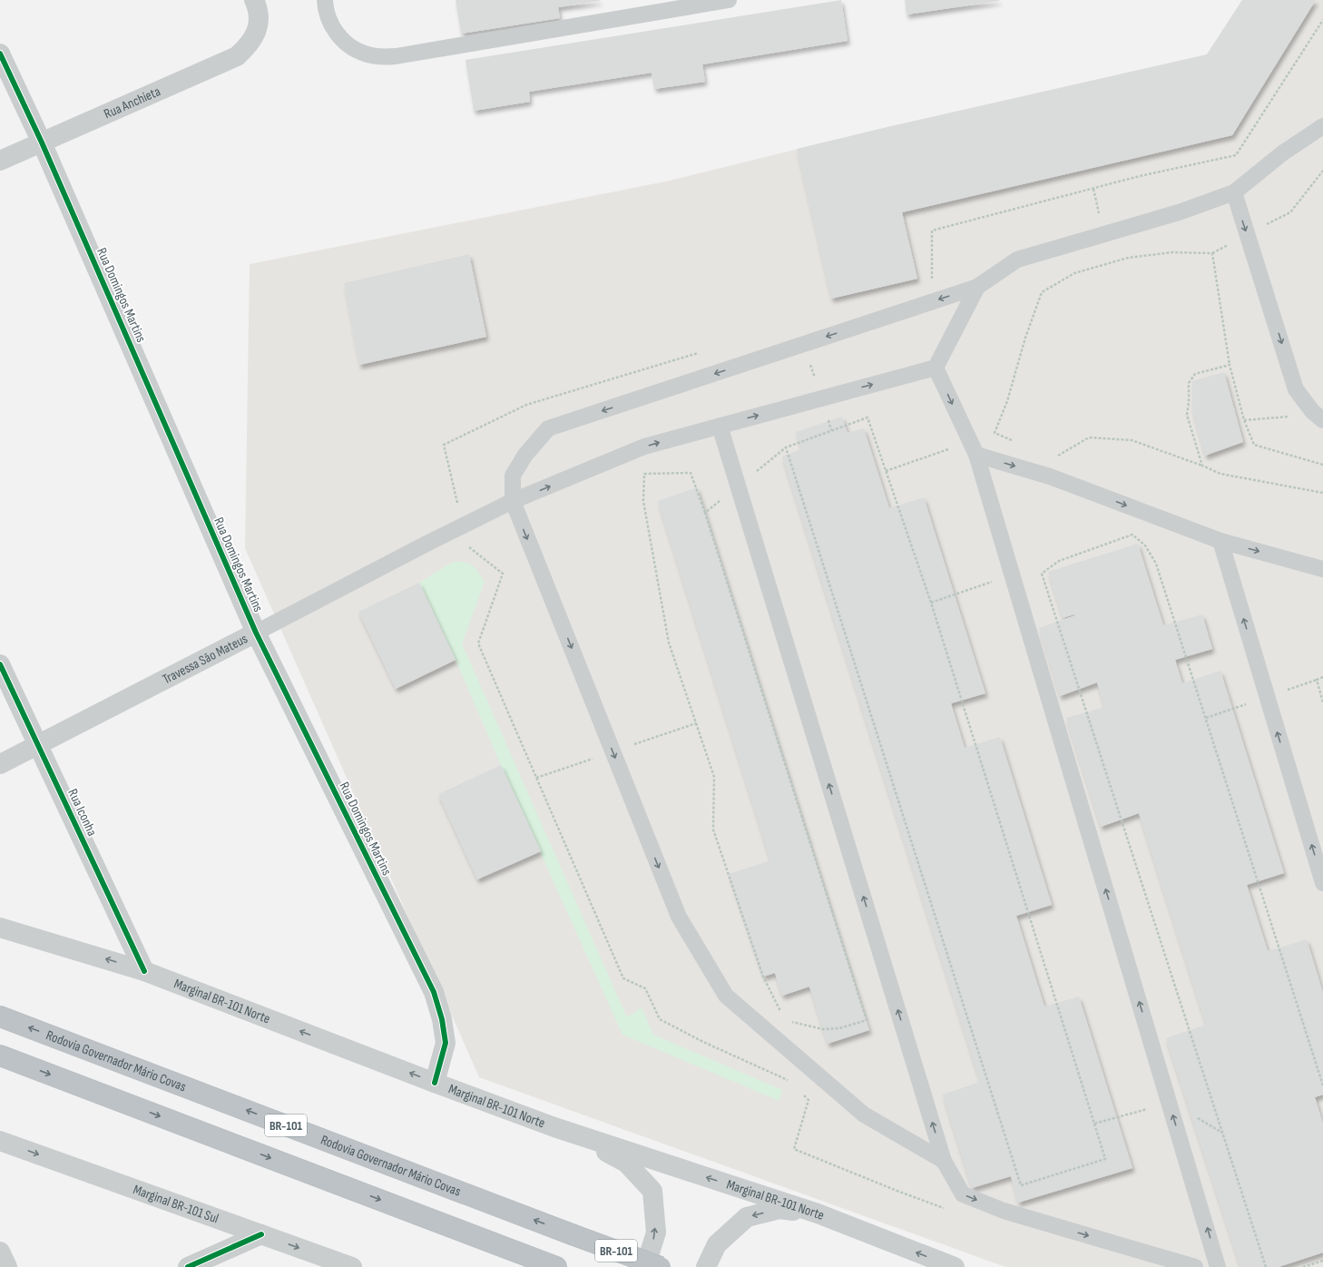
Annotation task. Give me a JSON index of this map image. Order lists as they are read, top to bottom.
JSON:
{
  "streets": {
    "highway": ["Rodovia Governador Mário Covas", "BR-101"],
    "main road": ["Marginal BR-101 Norte", "Marginal BR-101 Sul"],
    "street": [
      "Rua Anchieta",
      "Rua Domingos Martins",
      "Travessa São Mateus",
      "Rua Iconha"
    ]
  },
  "crossings": [
    ["Rua Anchieta", "Rua Domingos Martins"],
    ["Rua Domingos Martins", "Travessa São Mateus"],
    ["Rua Domingos Martins", "Marginal BR-101 Norte"],
    ["Travessa São Mateus", "Rua Iconha"],
    ["Rua Iconha", "Marginal BR-101 Norte"]
  ],
  "one_way": ["Marginal BR-101 Norte", "Marginal BR-101 Sul"]
}
